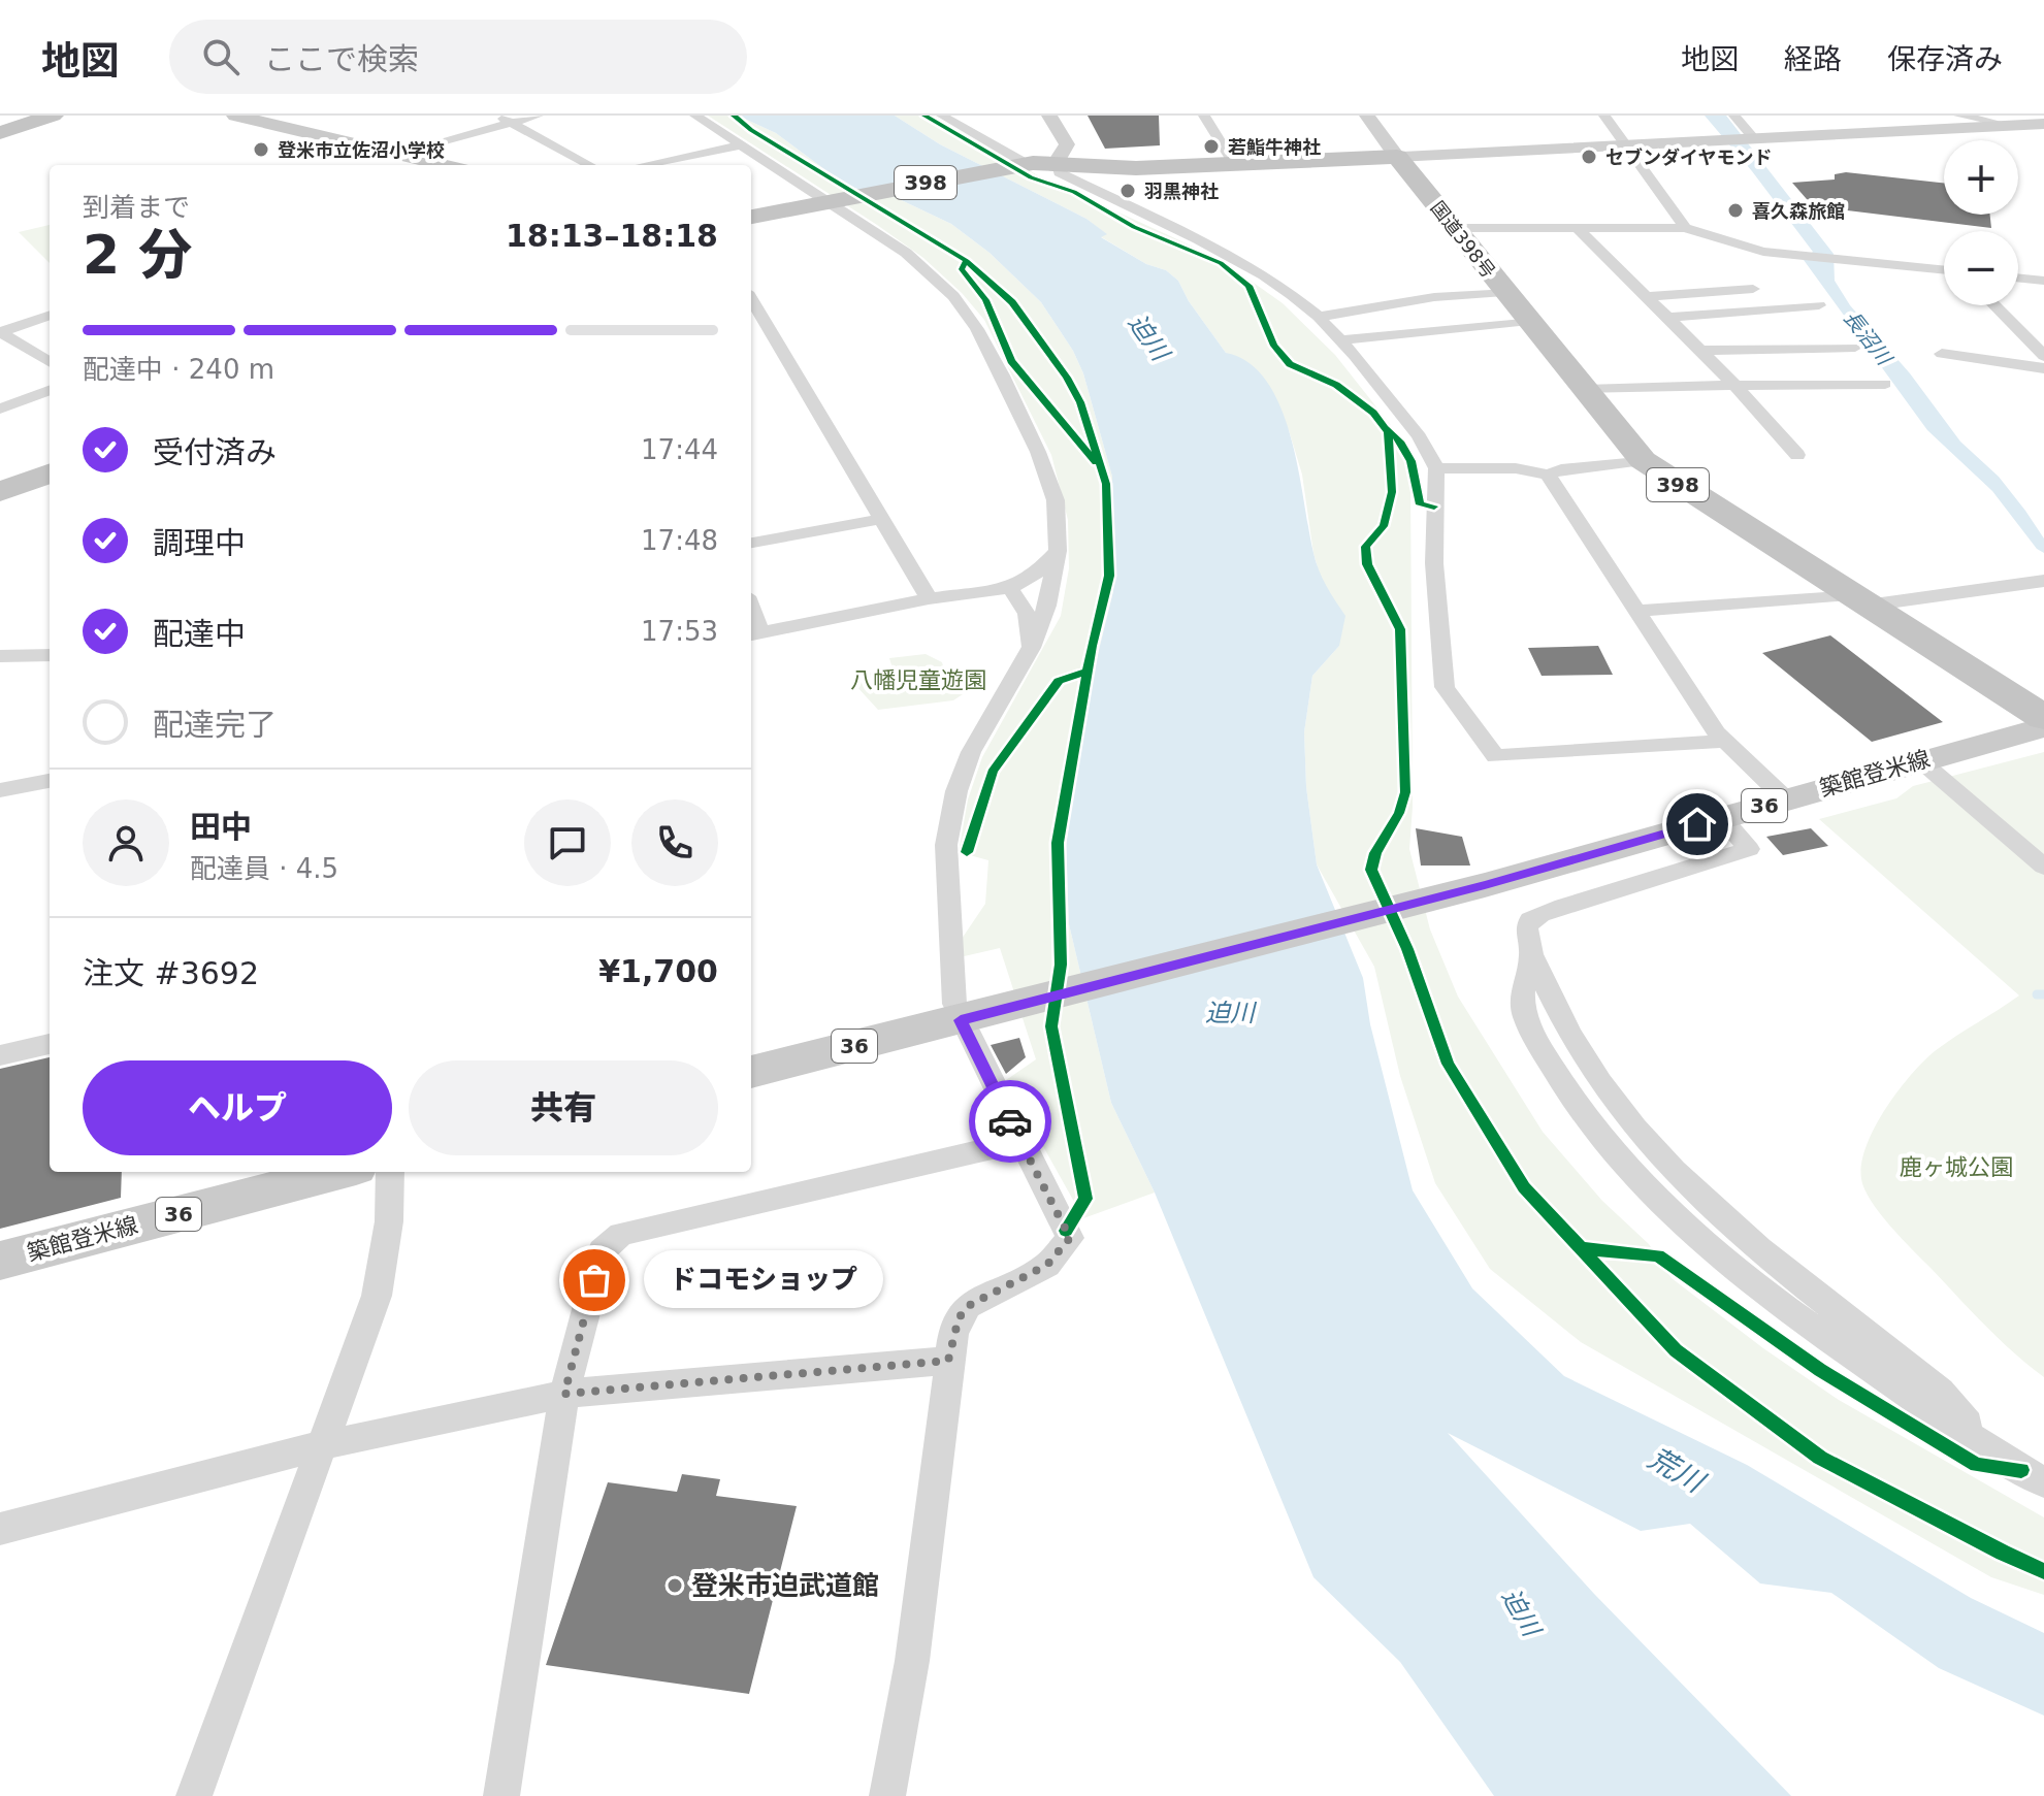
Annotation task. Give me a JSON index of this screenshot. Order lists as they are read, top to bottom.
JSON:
{
  "streets": {
    "highway": ["398", "国道398号"],
    "main road": ["築館登米線", "36"]
  },
  "crossings": [
    ["398", "国道398号"]
  ],
  "water": ["迫川", "長沼川", "荒川"],
  "parks": ["八幡児童遊園", "鹿ヶ城公園"],
  "places": [
    "若鮨牛神社",
    "登米市立佐沼小学校",
    "セブンダイヤモンド",
    "羽黒神社",
    "喜久森旅館",
    "ドコモショップ",
    "登米市迫武道館"
  ],
  "page": {
    "header": "地図",
    "search": "ここで検索",
    "nav": ["地図", "経路", "保存済み"],
    "map_buttons": ["+", "−"],
    "heading": ["2 分", "到着まで", "18:13–18:18"],
    "panel": [
      "田中",
      "配達員 · 4.5",
      "注文 #3692",
      "¥1,700"
    ],
    "bar": "配達中 · 240 m",
    "list": [
      ["受付済み", "17:44"],
      ["調理中", "17:48"],
      ["配達中", "17:53"],
      "配達完了"
    ],
    "buttons": ["ヘルプ", "共有"],
    "bubble": "ドコモショップ"
  }
}
